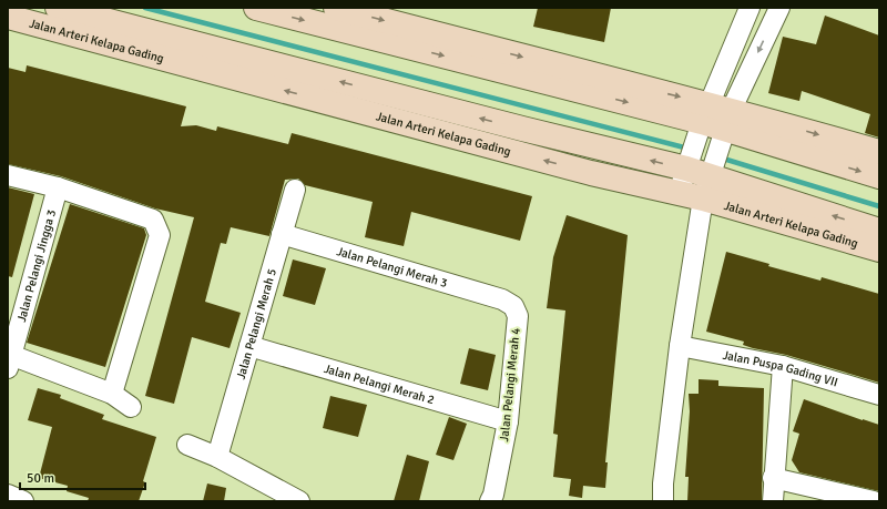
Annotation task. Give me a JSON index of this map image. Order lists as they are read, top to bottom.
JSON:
{
  "streets": {
    "street": [
      "Jalan Arteri Kelapa Gading",
      "Jalan Pelangi Jingga 3",
      "Jalan Pelangi Merah 3",
      "Jalan Pelangi Merah 5",
      "Jalan Puspa Gading VII",
      "Jalan Pelangi Merah 2",
      "Jalan Pelangi Merah 4"
    ]
  },
  "crossings": [
    ["Jalan Pelangi Merah 3", "Jalan Pelangi Merah 5"],
    ["Jalan Pelangi Merah 3", "Jalan Pelangi Merah 4"],
    ["Jalan Pelangi Merah 5", "Jalan Pelangi Merah 2"],
    ["Jalan Pelangi Merah 2", "Jalan Pelangi Merah 4"]
  ],
  "scale_bar": "50 m"
}
